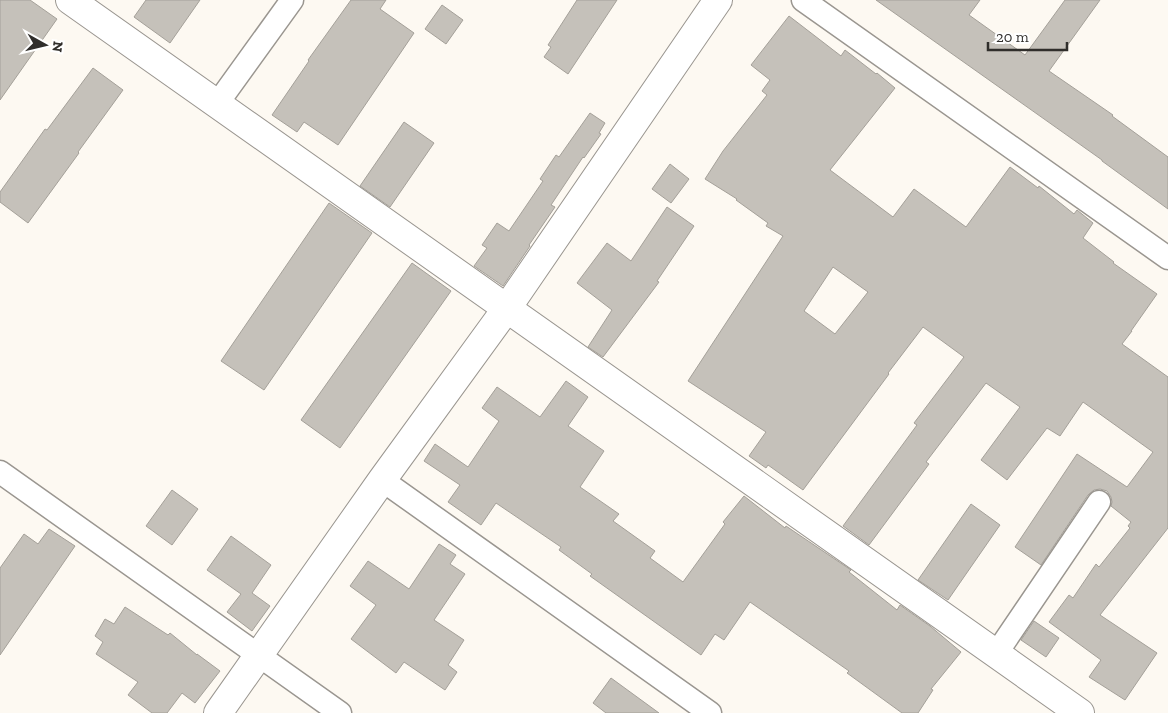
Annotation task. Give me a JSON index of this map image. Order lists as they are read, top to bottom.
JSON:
{
  "scale_bar": "20 m",
  "north": "right"
}
